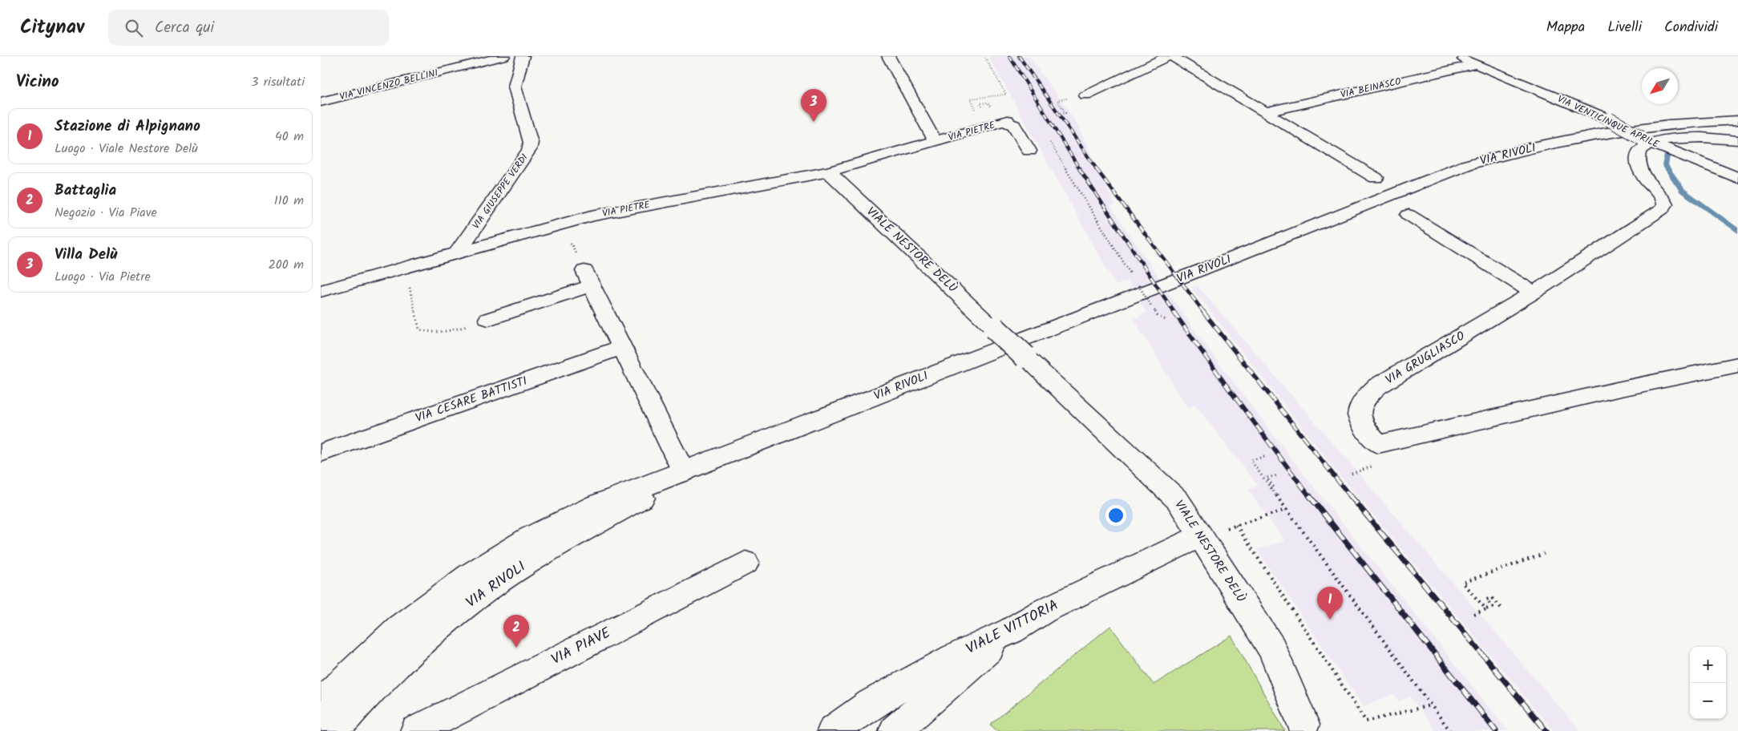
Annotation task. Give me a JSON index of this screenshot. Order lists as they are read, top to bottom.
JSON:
{
  "streets": {
    "street": [
      "VIA VINCENZO BELLINI",
      "VIA BEINASCO",
      "VIA VENTICINQUE APRILE",
      "VIA PIETRE",
      "VIA RIVOLI",
      "VIA GIUSEPPE VERDI",
      "VIALE NESTORE DELÙ",
      "VIA GRUGLIASCO",
      "VIA CESARE BATTISTI",
      "VIALE VITTORIA",
      "VIA PIAVE"
    ]
  },
  "crossings": [
    ["VIA BEINASCO", "VIA VENTICINQUE APRILE"],
    ["VIA VENTICINQUE APRILE", "VIA GRUGLIASCO"],
    ["VIA PIETRE", "VIA GIUSEPPE VERDI"],
    ["VIA PIETRE", "VIALE NESTORE DELÙ"],
    ["VIALE NESTORE DELÙ", "VIALE VITTORIA"]
  ],
  "north": "bottom left",
  "page": {
    "header": "Citynav",
    "search": "Cerca qui",
    "nav": ["Mappa", "Livelli", "Condividi"],
    "heading": ["Vicino", "3 risultati"],
    "pins": ["3", "1", "2"],
    "list": [
      {
        "mark": "1",
        "name": "Stazione di Alpignano",
        "note": "Luogo · Viale Nestore Delù",
        "value": "40 m"
      },
      {
        "mark": "2",
        "name": "Battaglia",
        "note": "Negozio · Via Piave",
        "value": "110 m"
      },
      {
        "mark": "3",
        "name": "Villa Delù",
        "note": "Luogo · Via Pietre",
        "value": "200 m"
      }
    ],
    "map_buttons": ["+", "−"]
  }
}
